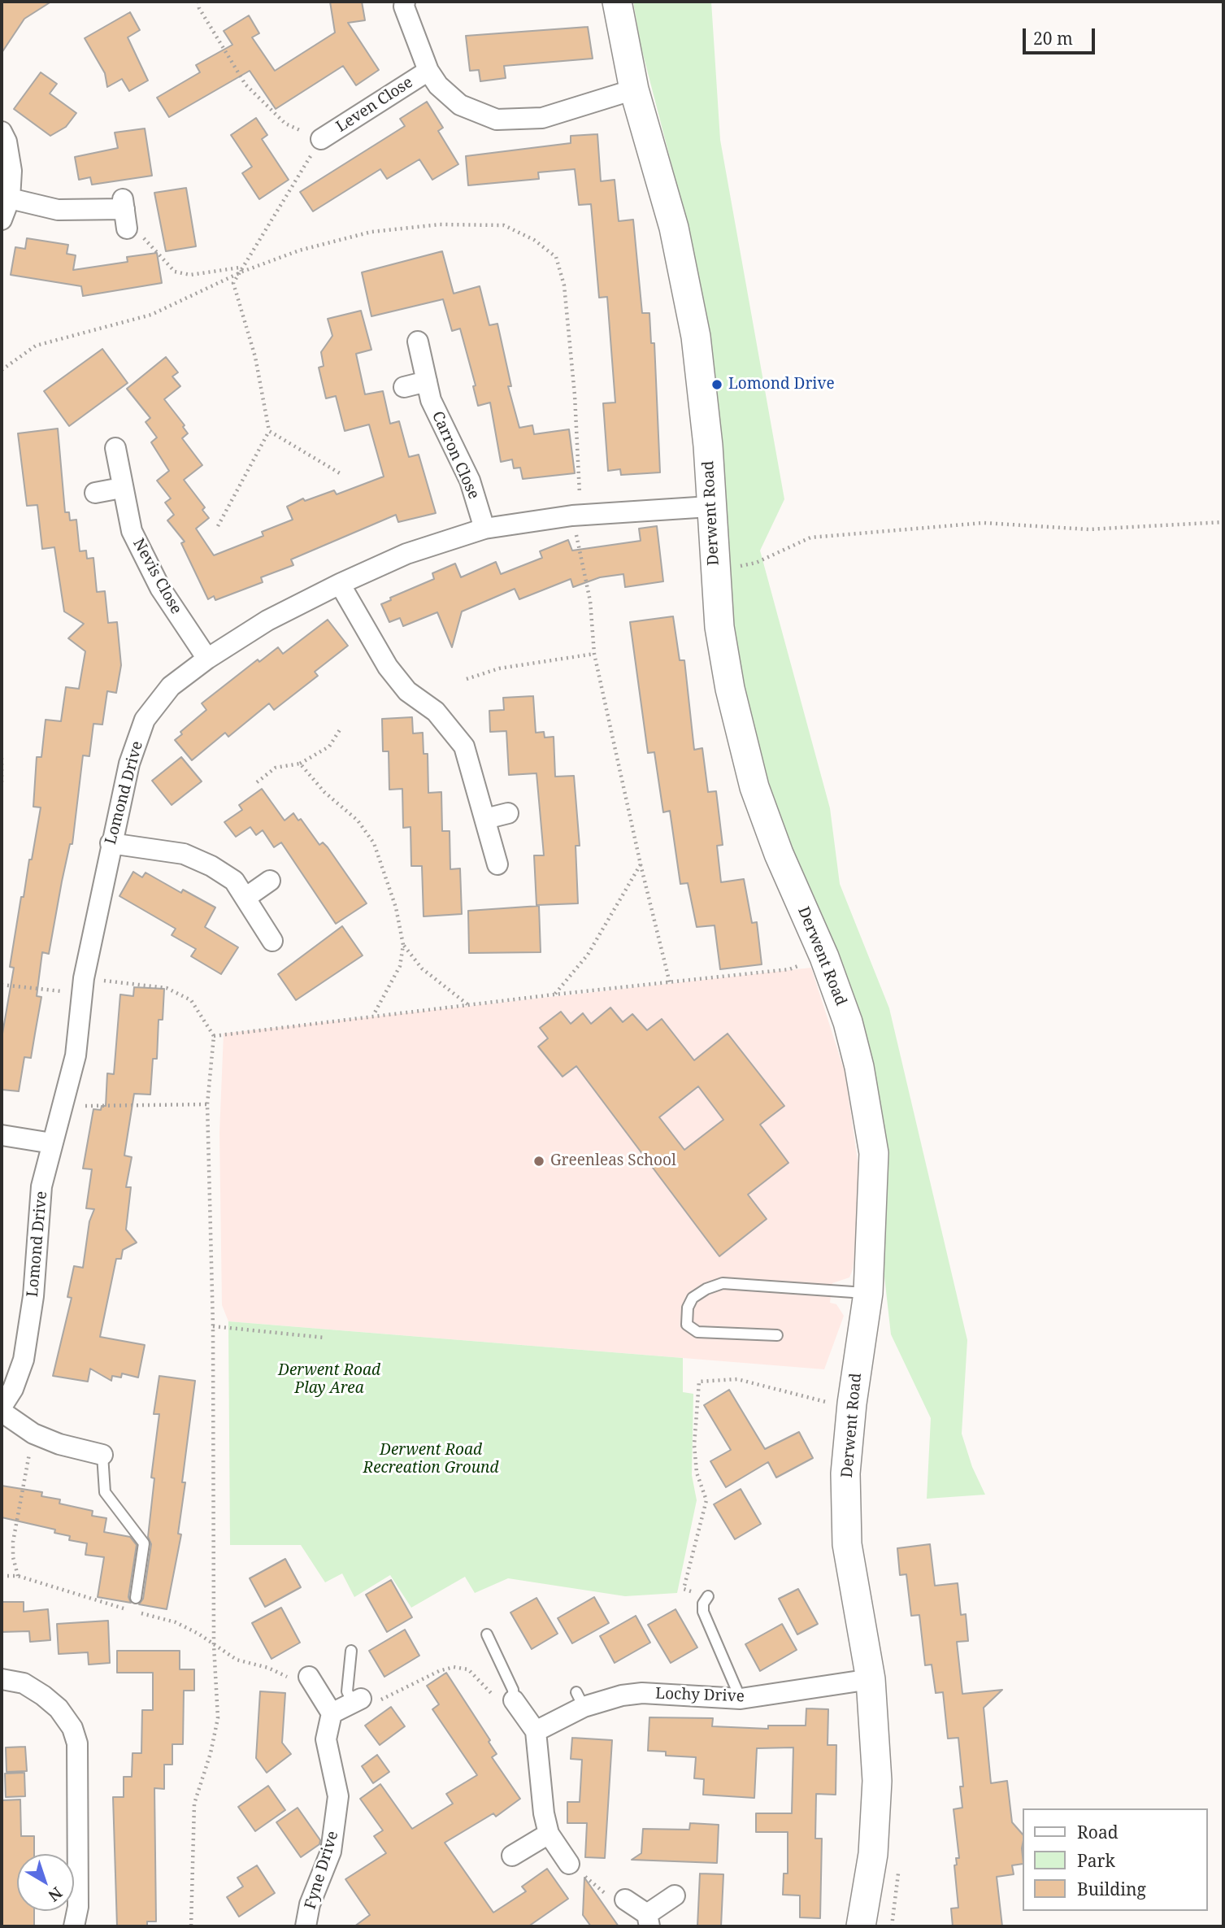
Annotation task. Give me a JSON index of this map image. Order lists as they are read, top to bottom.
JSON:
{
  "streets": {
    "street": [
      "Leven Close",
      "Carron Close",
      "Derwent Road",
      "Nevis Close",
      "Lomond Drive",
      "Lochy Drive",
      "Fyne Drive"
    ]
  },
  "crossings": [
    ["Leven Close", "Derwent Road"],
    ["Carron Close", "Lomond Drive"],
    ["Derwent Road", "Lomond Drive"],
    ["Derwent Road", "Lochy Drive"],
    ["Nevis Close", "Lomond Drive"]
  ],
  "parks": ["Derwent Road Play Area", "Derwent Road Recreation Ground"],
  "places": ["Lomond Drive", "Greenleas School"],
  "legend": ["Road", "Park", "Building"],
  "scale_bar": "20 m",
  "north": "bottom right"
}
